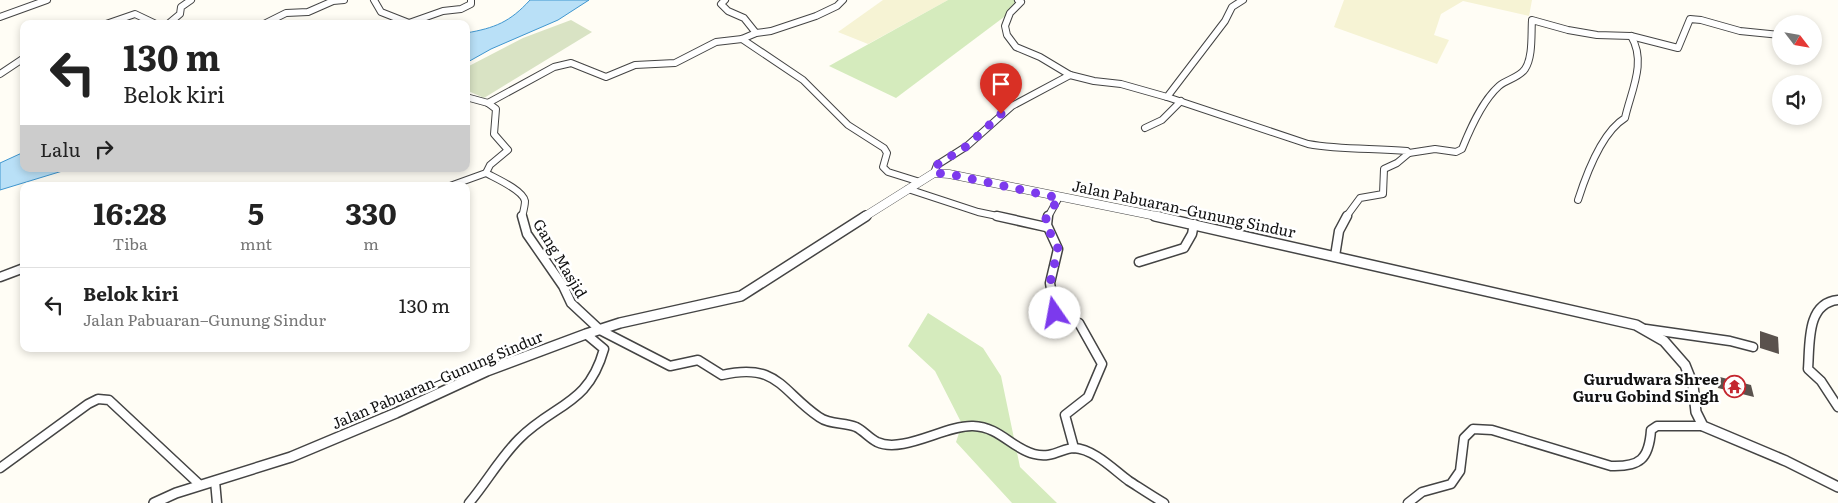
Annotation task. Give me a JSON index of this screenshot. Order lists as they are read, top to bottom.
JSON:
{
  "streets": {
    "street": ["Jalan Pabuaran–Gunung Sindur", "Gang Masjid"]
  },
  "crossings": [
    ["Jalan Pabuaran–Gunung Sindur", "Gang Masjid"]
  ],
  "places": {
    "temple": ["Gurudwara Shree Guru Gobind Singh"]
  },
  "north": "bottom right",
  "page": {
    "turn": ["130 m", "Belok kiri"],
    "then": "Lalu",
    "eta": [
      "16:28",
      "Tiba",
      "5",
      "mnt",
      "330",
      "m"
    ],
    "list": [
      {
        "name": "Belok kiri",
        "note": "Jalan Pabuaran–Gunung Sindur",
        "value": "130 m"
      }
    ]
  }
}
